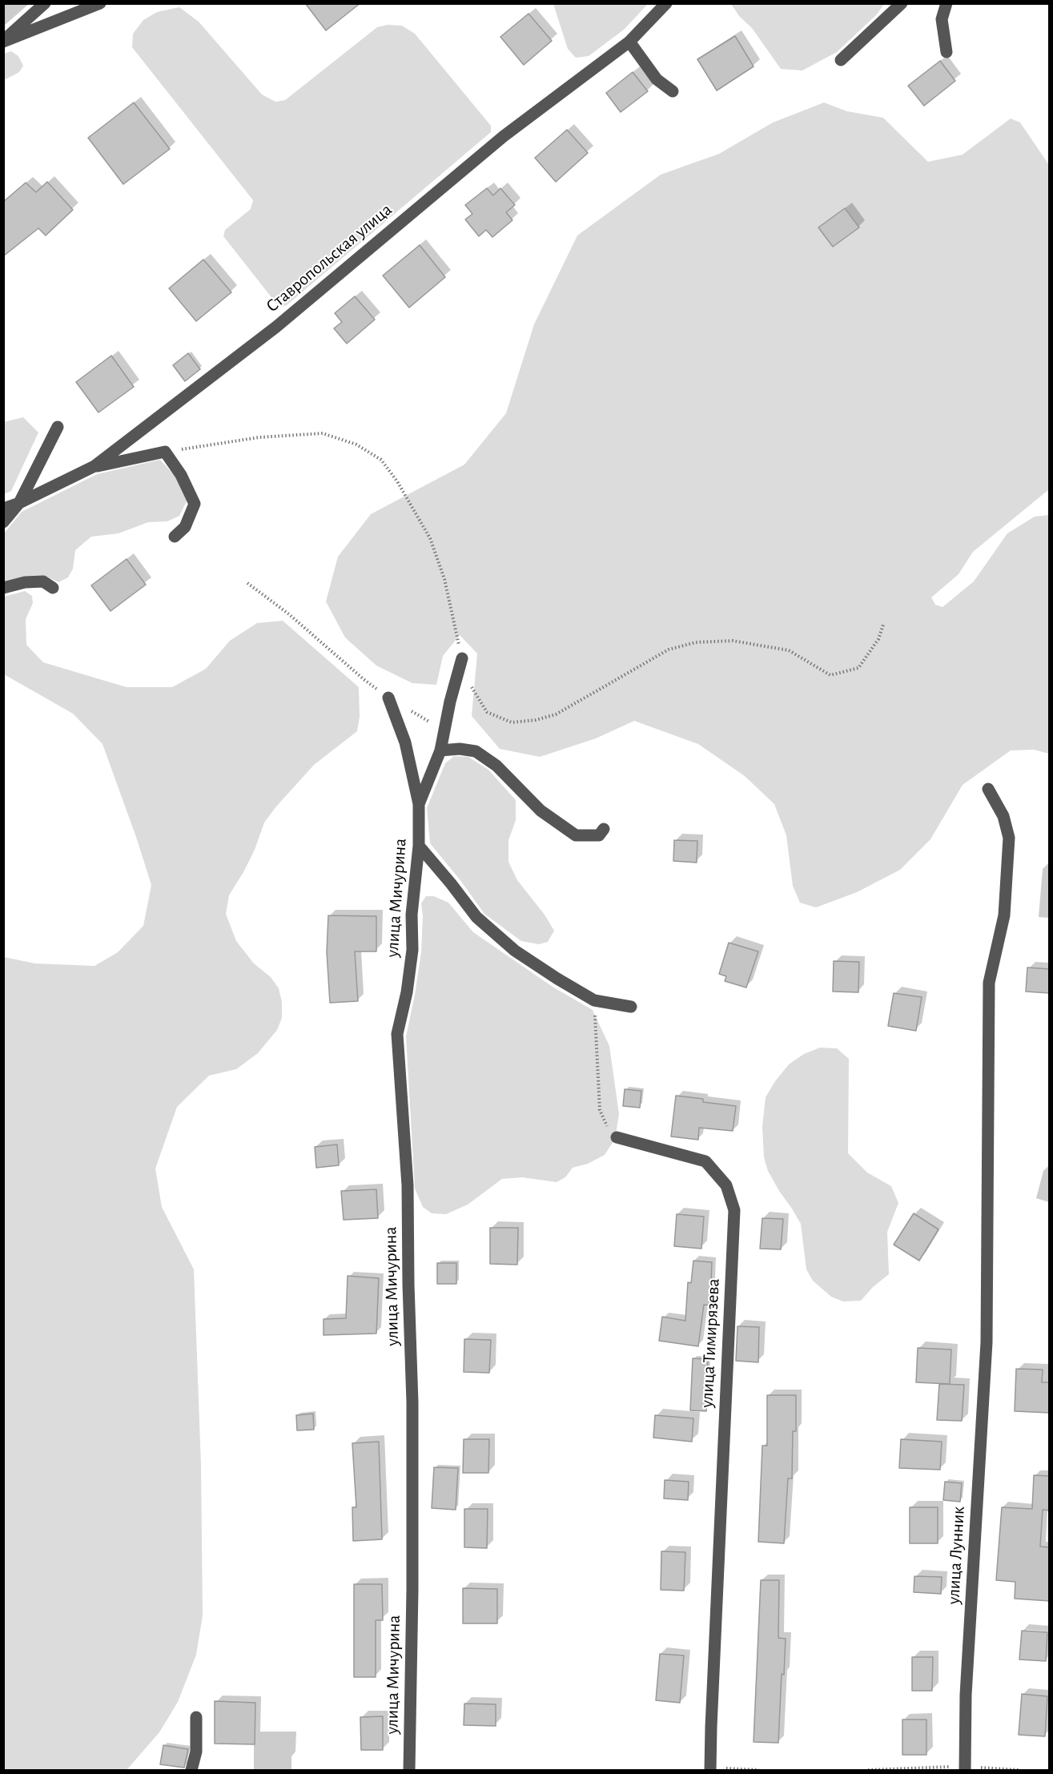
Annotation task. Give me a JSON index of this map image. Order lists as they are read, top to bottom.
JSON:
{
  "streets": {
    "street": [
      "Ставропольская улица",
      "улица Мичурина",
      "улица Тимирязева",
      "улица Лунник"
    ]
  }
}
